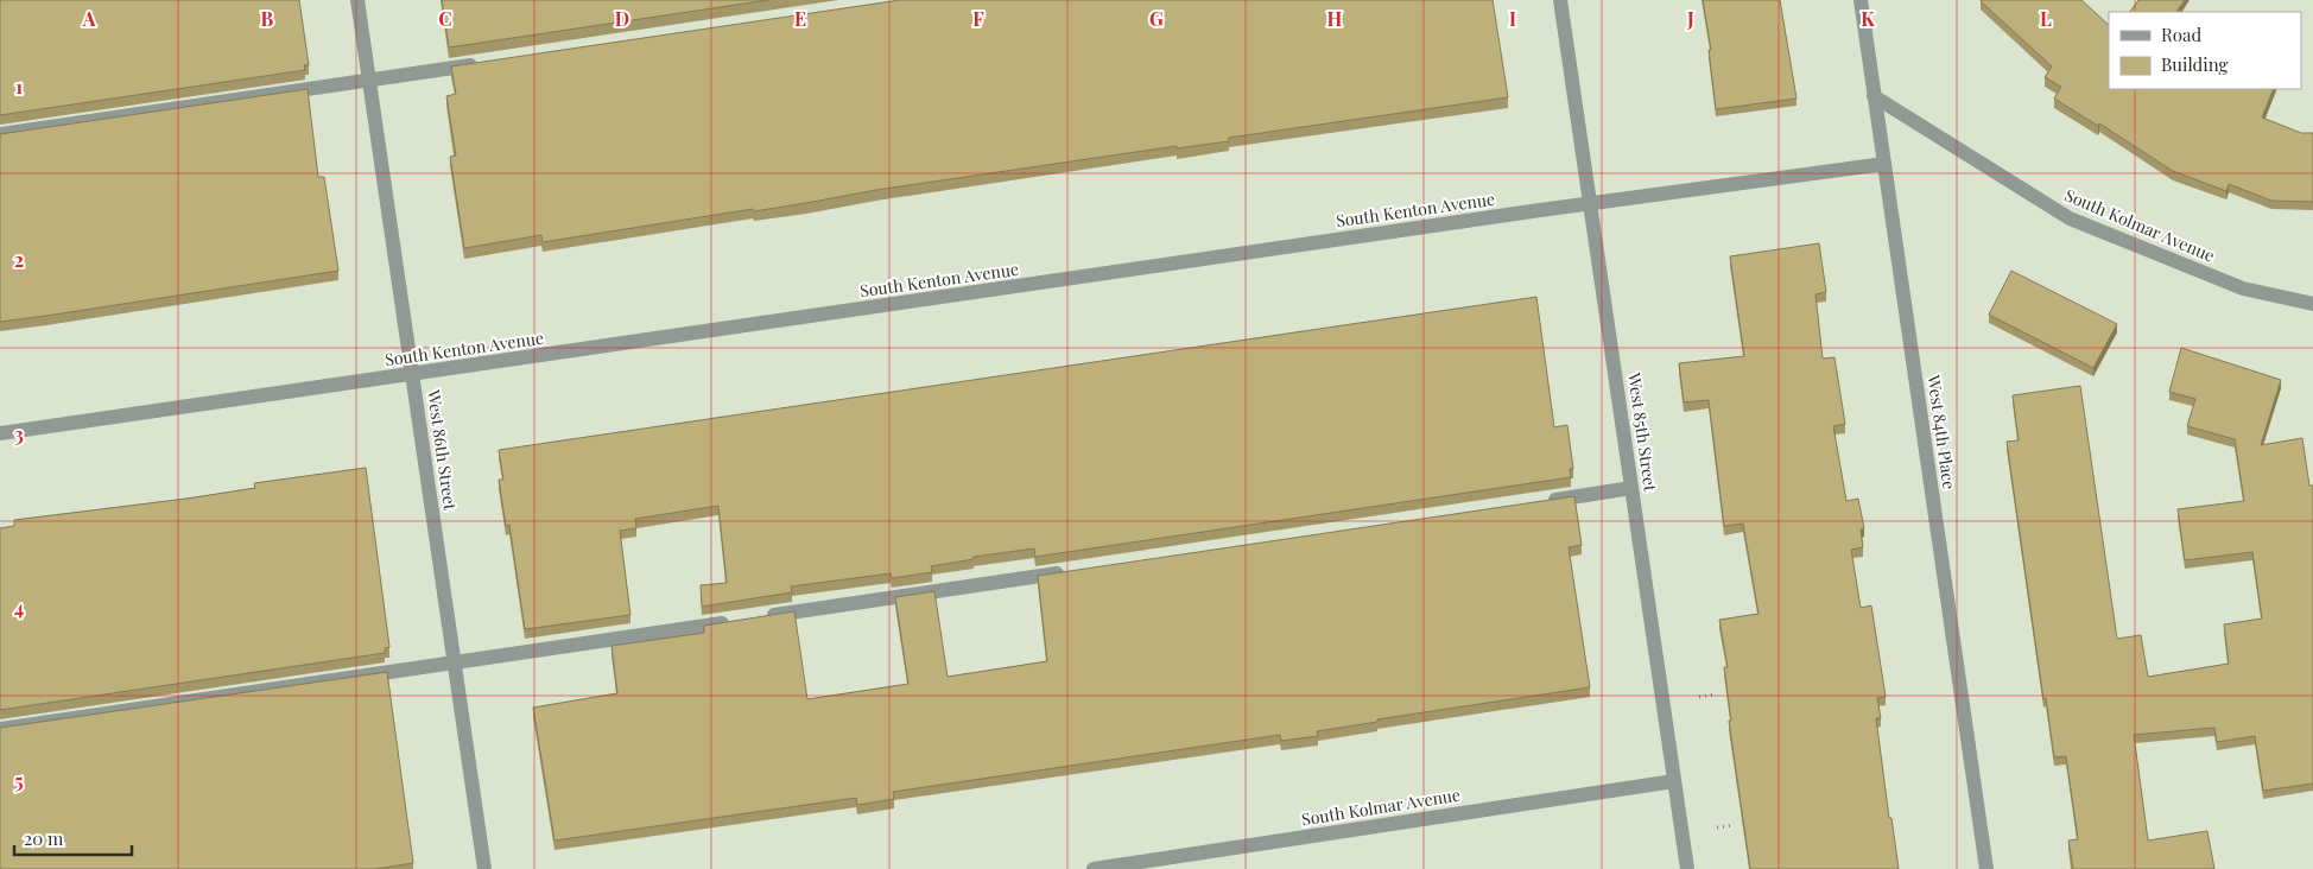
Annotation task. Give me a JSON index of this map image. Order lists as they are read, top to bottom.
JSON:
{
  "streets": {
    "street": [
      "South Kenton Avenue",
      "South Kolmar Avenue",
      "West 85th Street",
      "West 84th Place",
      "West 86th Street"
    ]
  },
  "crossings": [
    ["South Kenton Avenue", "West 85th Street"],
    ["South Kenton Avenue", "West 84th Place"],
    ["South Kenton Avenue", "West 86th Street"],
    ["South Kolmar Avenue", "West 85th Street"],
    ["South Kolmar Avenue", "West 84th Place"]
  ],
  "legend": ["Road", "Building"],
  "scale_bar": "20 m",
  "grid": {
    "columns": [
      "A",
      "B",
      "C",
      "D",
      "E",
      "F",
      "G",
      "H",
      "I",
      "J",
      "K",
      "L"
    ],
    "rows": [
      "1",
      "2",
      "3",
      "4",
      "5"
    ]
  }
}
